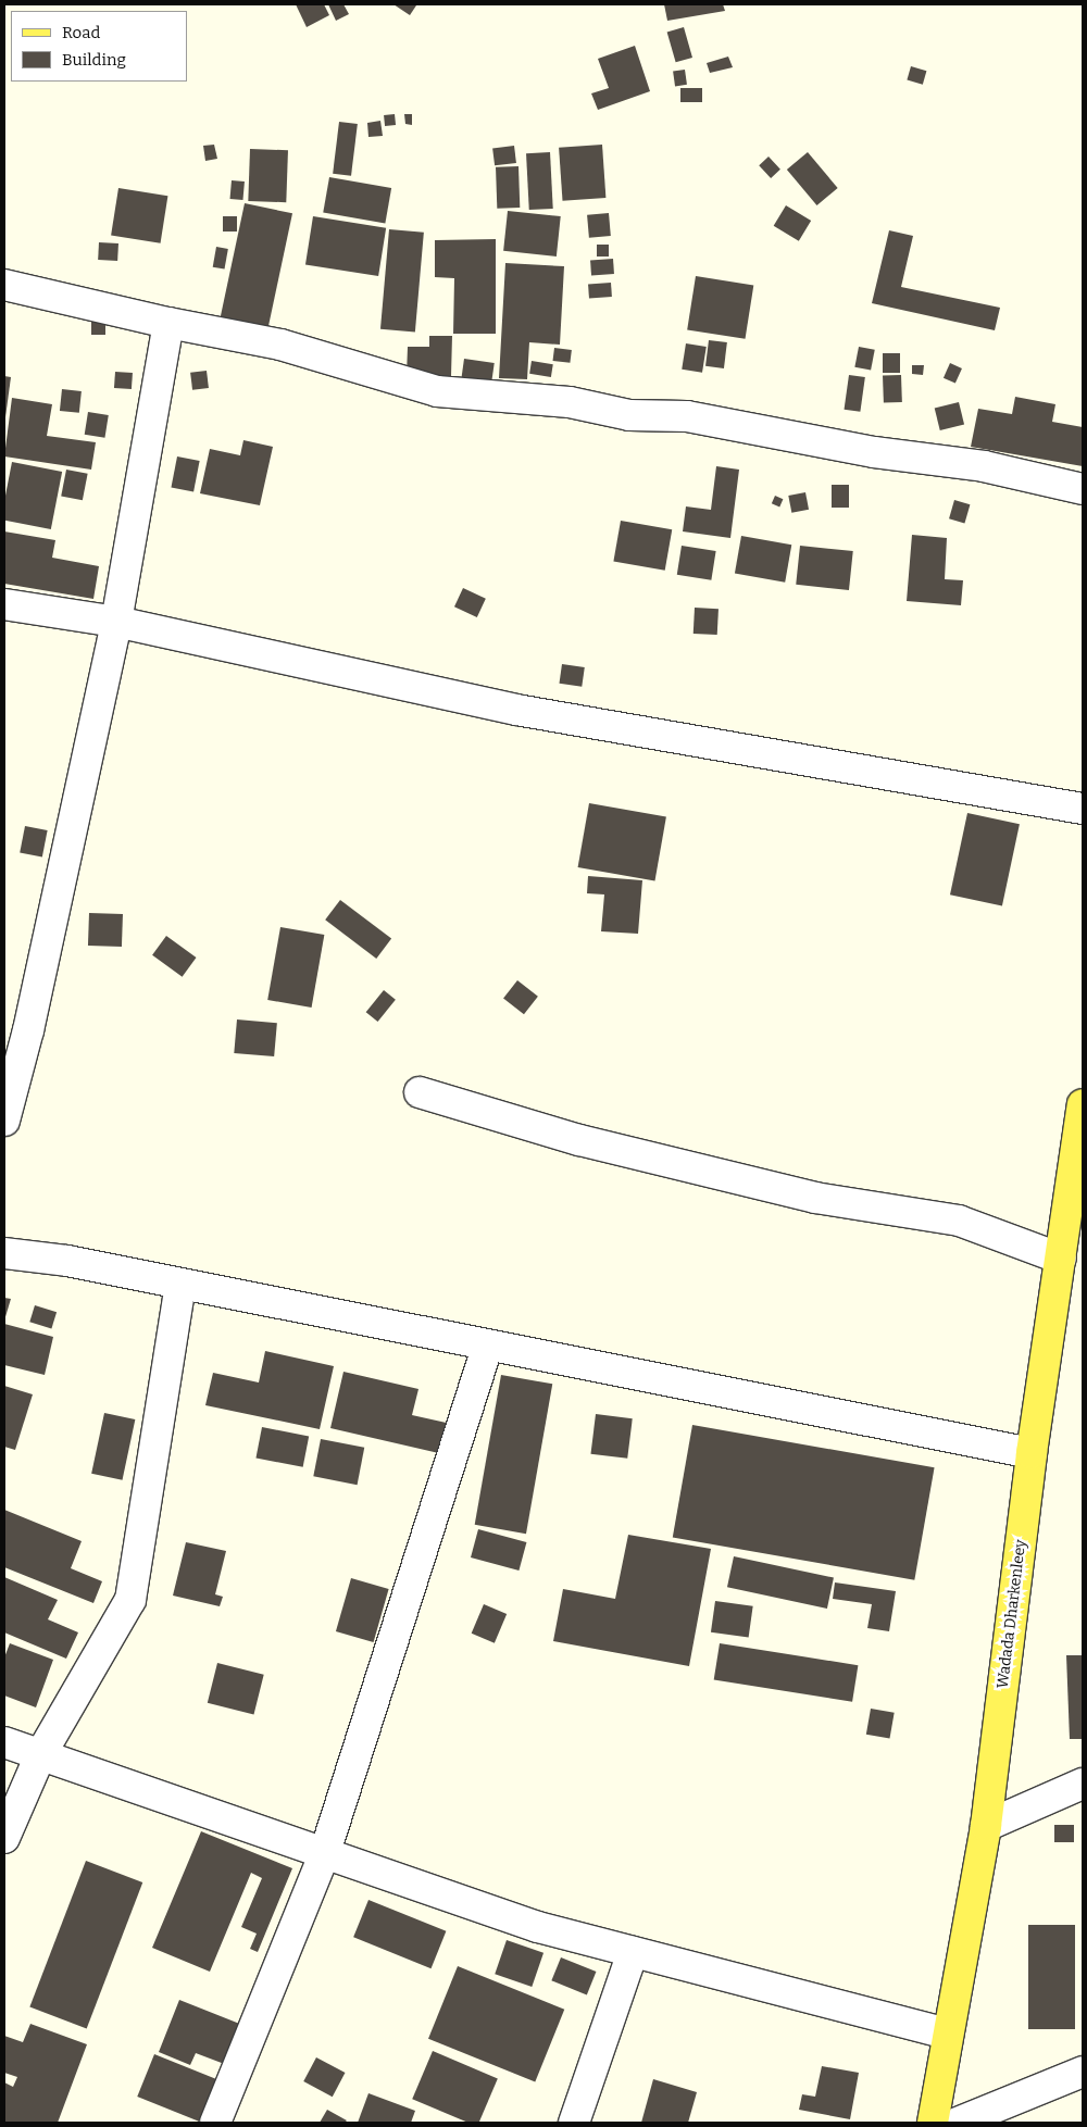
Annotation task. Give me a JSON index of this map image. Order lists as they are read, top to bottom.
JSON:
{
  "streets": {
    "main road": ["Wadada Dharkenleey"]
  },
  "legend": ["Road", "Building"]
}
